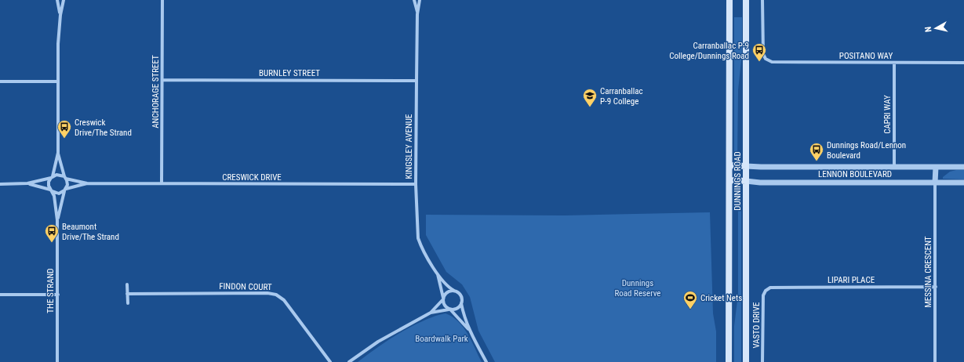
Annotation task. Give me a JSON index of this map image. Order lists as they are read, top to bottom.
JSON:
{
  "streets": {
    "main road": ["DUNNINGS ROAD"],
    "street": [
      "POSITANO WAY",
      "BURNLEY STREET",
      "ANCHORAGE STREET",
      "CAPRI WAY",
      "KINGSLEY AVENUE",
      "LENNON BOULEVARD",
      "CRESWICK DRIVE",
      "MESSINA CRESCENT",
      "LIPARI PLACE",
      "FINDON COURT",
      "THE STRAND",
      "VASTO DRIVE"
    ]
  },
  "crossings": [
    ["POSITANO WAY", "CAPRI WAY"],
    ["BURNLEY STREET", "ANCHORAGE STREET"],
    ["BURNLEY STREET", "KINGSLEY AVENUE"],
    ["ANCHORAGE STREET", "CRESWICK DRIVE"],
    ["CAPRI WAY", "LENNON BOULEVARD"],
    ["KINGSLEY AVENUE", "CRESWICK DRIVE"],
    ["LENNON BOULEVARD", "DUNNINGS ROAD"],
    ["LENNON BOULEVARD", "MESSINA CRESCENT"],
    ["CRESWICK DRIVE", "THE STRAND"],
    ["MESSINA CRESCENT", "LIPARI PLACE"],
    ["LIPARI PLACE", "VASTO DRIVE"]
  ],
  "parks": ["Dunnings Road Reserve", "Boardwalk Park"],
  "places": {
    "bus stop": [
      "Carranballac P-9 College/Dunnings Road",
      "Creswick Drive/The Strand",
      "Dunnings Road/Lennon Boulevard",
      "Beaumont Drive/The Strand"
    ],
    "school or university": ["Carranballac P-9 College"],
    "sports": ["Cricket Nets"]
  },
  "north": "left"
}
